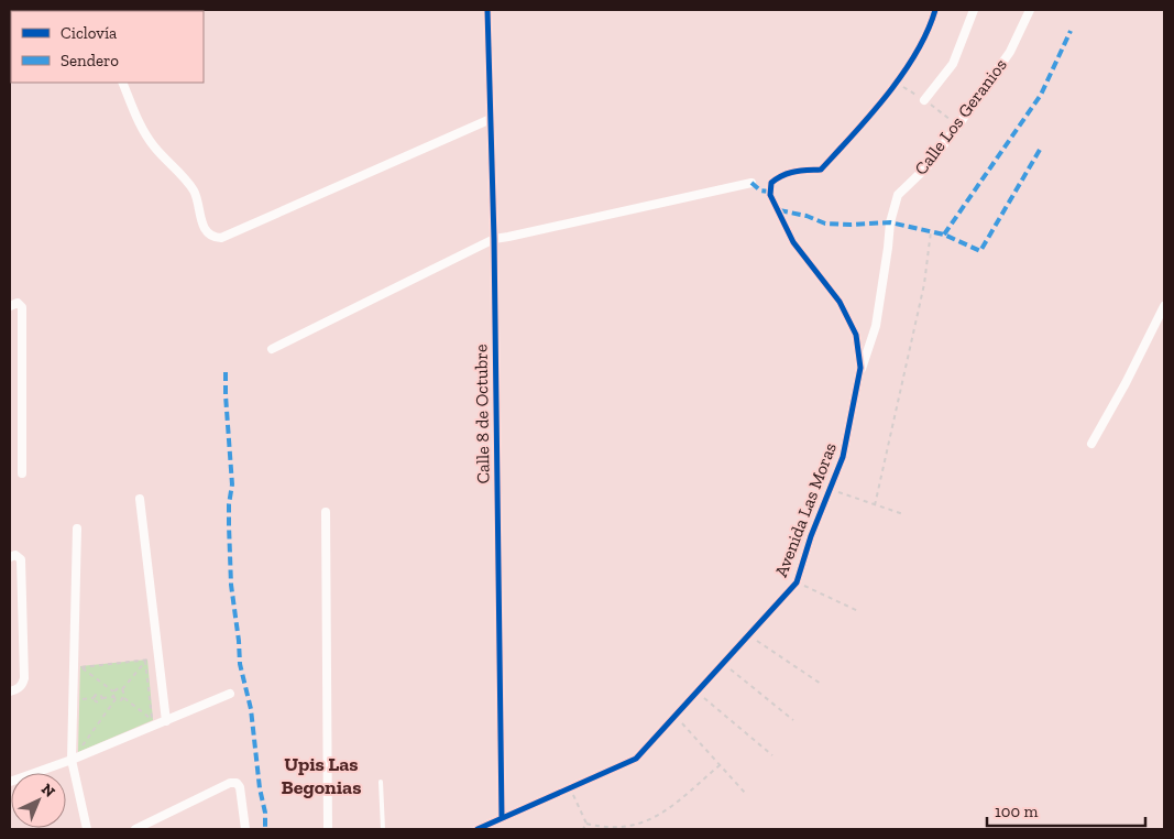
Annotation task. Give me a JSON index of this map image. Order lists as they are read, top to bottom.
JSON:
{
  "streets": {
    "street": ["Calle Los Geranios", "Calle 8 de Octubre", "Avenida Las Moras"]
  },
  "crossings": [
    ["Calle Los Geranios", "Avenida Las Moras"],
    ["Calle 8 de Octubre", "Avenida Las Moras"]
  ],
  "districts": ["Upis Las Begonias"],
  "legend": ["Ciclovía", "Sendero"],
  "scale_bar": "100 m",
  "north": "top right"
}
